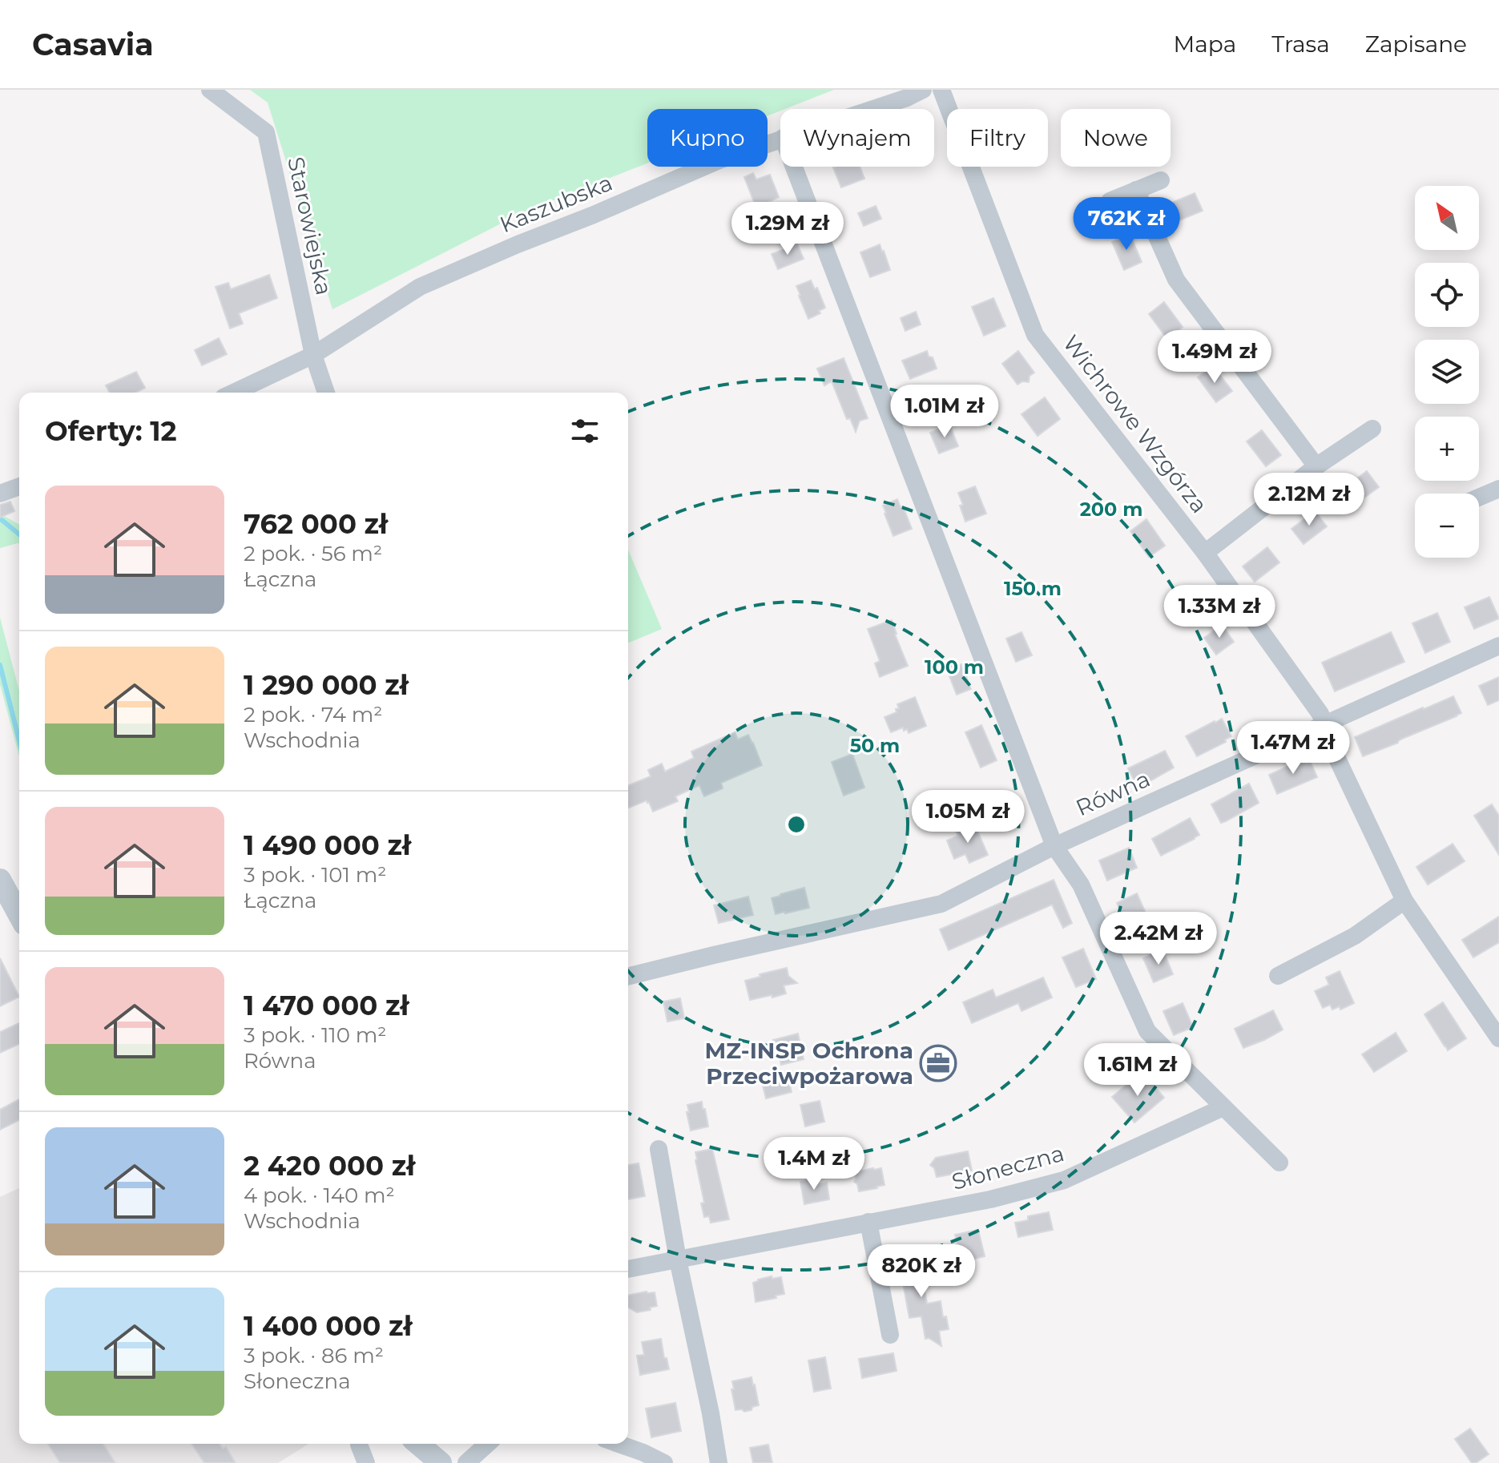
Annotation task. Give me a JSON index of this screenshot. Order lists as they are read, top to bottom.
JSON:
{
  "streets": {
    "street": [
      "Kaszubska",
      "Starowiejska",
      "Wichrowe Wzgórza",
      "Równa",
      "Słoneczna"
    ]
  },
  "crossings": [
    ["Kaszubska", "Starowiejska"],
    ["Wichrowe Wzgórza", "Równa"]
  ],
  "places": {
    "office": ["MZ-INSP Ochrona Przeciwpożarowa"]
  },
  "north": "top left",
  "page": {
    "header": "Casavia",
    "nav": ["Mapa", "Trasa", "Zapisane"],
    "chip": [
      "Kupno",
      "Wynajem",
      "Filtry",
      "Nowe"
    ],
    "map_buttons": ["+", "−"],
    "price": [
      "762K zł",
      "1.29M zł",
      "1.49M zł",
      "1.01M zł",
      "2.12M zł",
      "1.33M zł",
      "1.47M zł",
      "1.05M zł",
      "2.42M zł",
      "1.61M zł",
      "1.4M zł",
      "820K zł"
    ],
    "heading": "Oferty: 12",
    "list": [
      {
        "name": "762 000 zł",
        "note": "2 pok. · 56 m² · Łączna"
      },
      {
        "name": "1 290 000 zł",
        "note": "2 pok. · 74 m² · Wschodnia"
      },
      {
        "name": "1 490 000 zł",
        "note": "3 pok. · 101 m² · Łączna"
      },
      {
        "name": "1 470 000 zł",
        "note": "3 pok. · 110 m² · Równa"
      },
      {
        "name": "2 420 000 zł",
        "note": "4 pok. · 140 m² · Wschodnia"
      },
      {
        "name": "1 400 000 zł",
        "note": "3 pok. · 86 m² · Słoneczna"
      }
    ]
  },
  "rings": [
    "200 m",
    "150 m",
    "100 m",
    "50 m"
  ]
}
